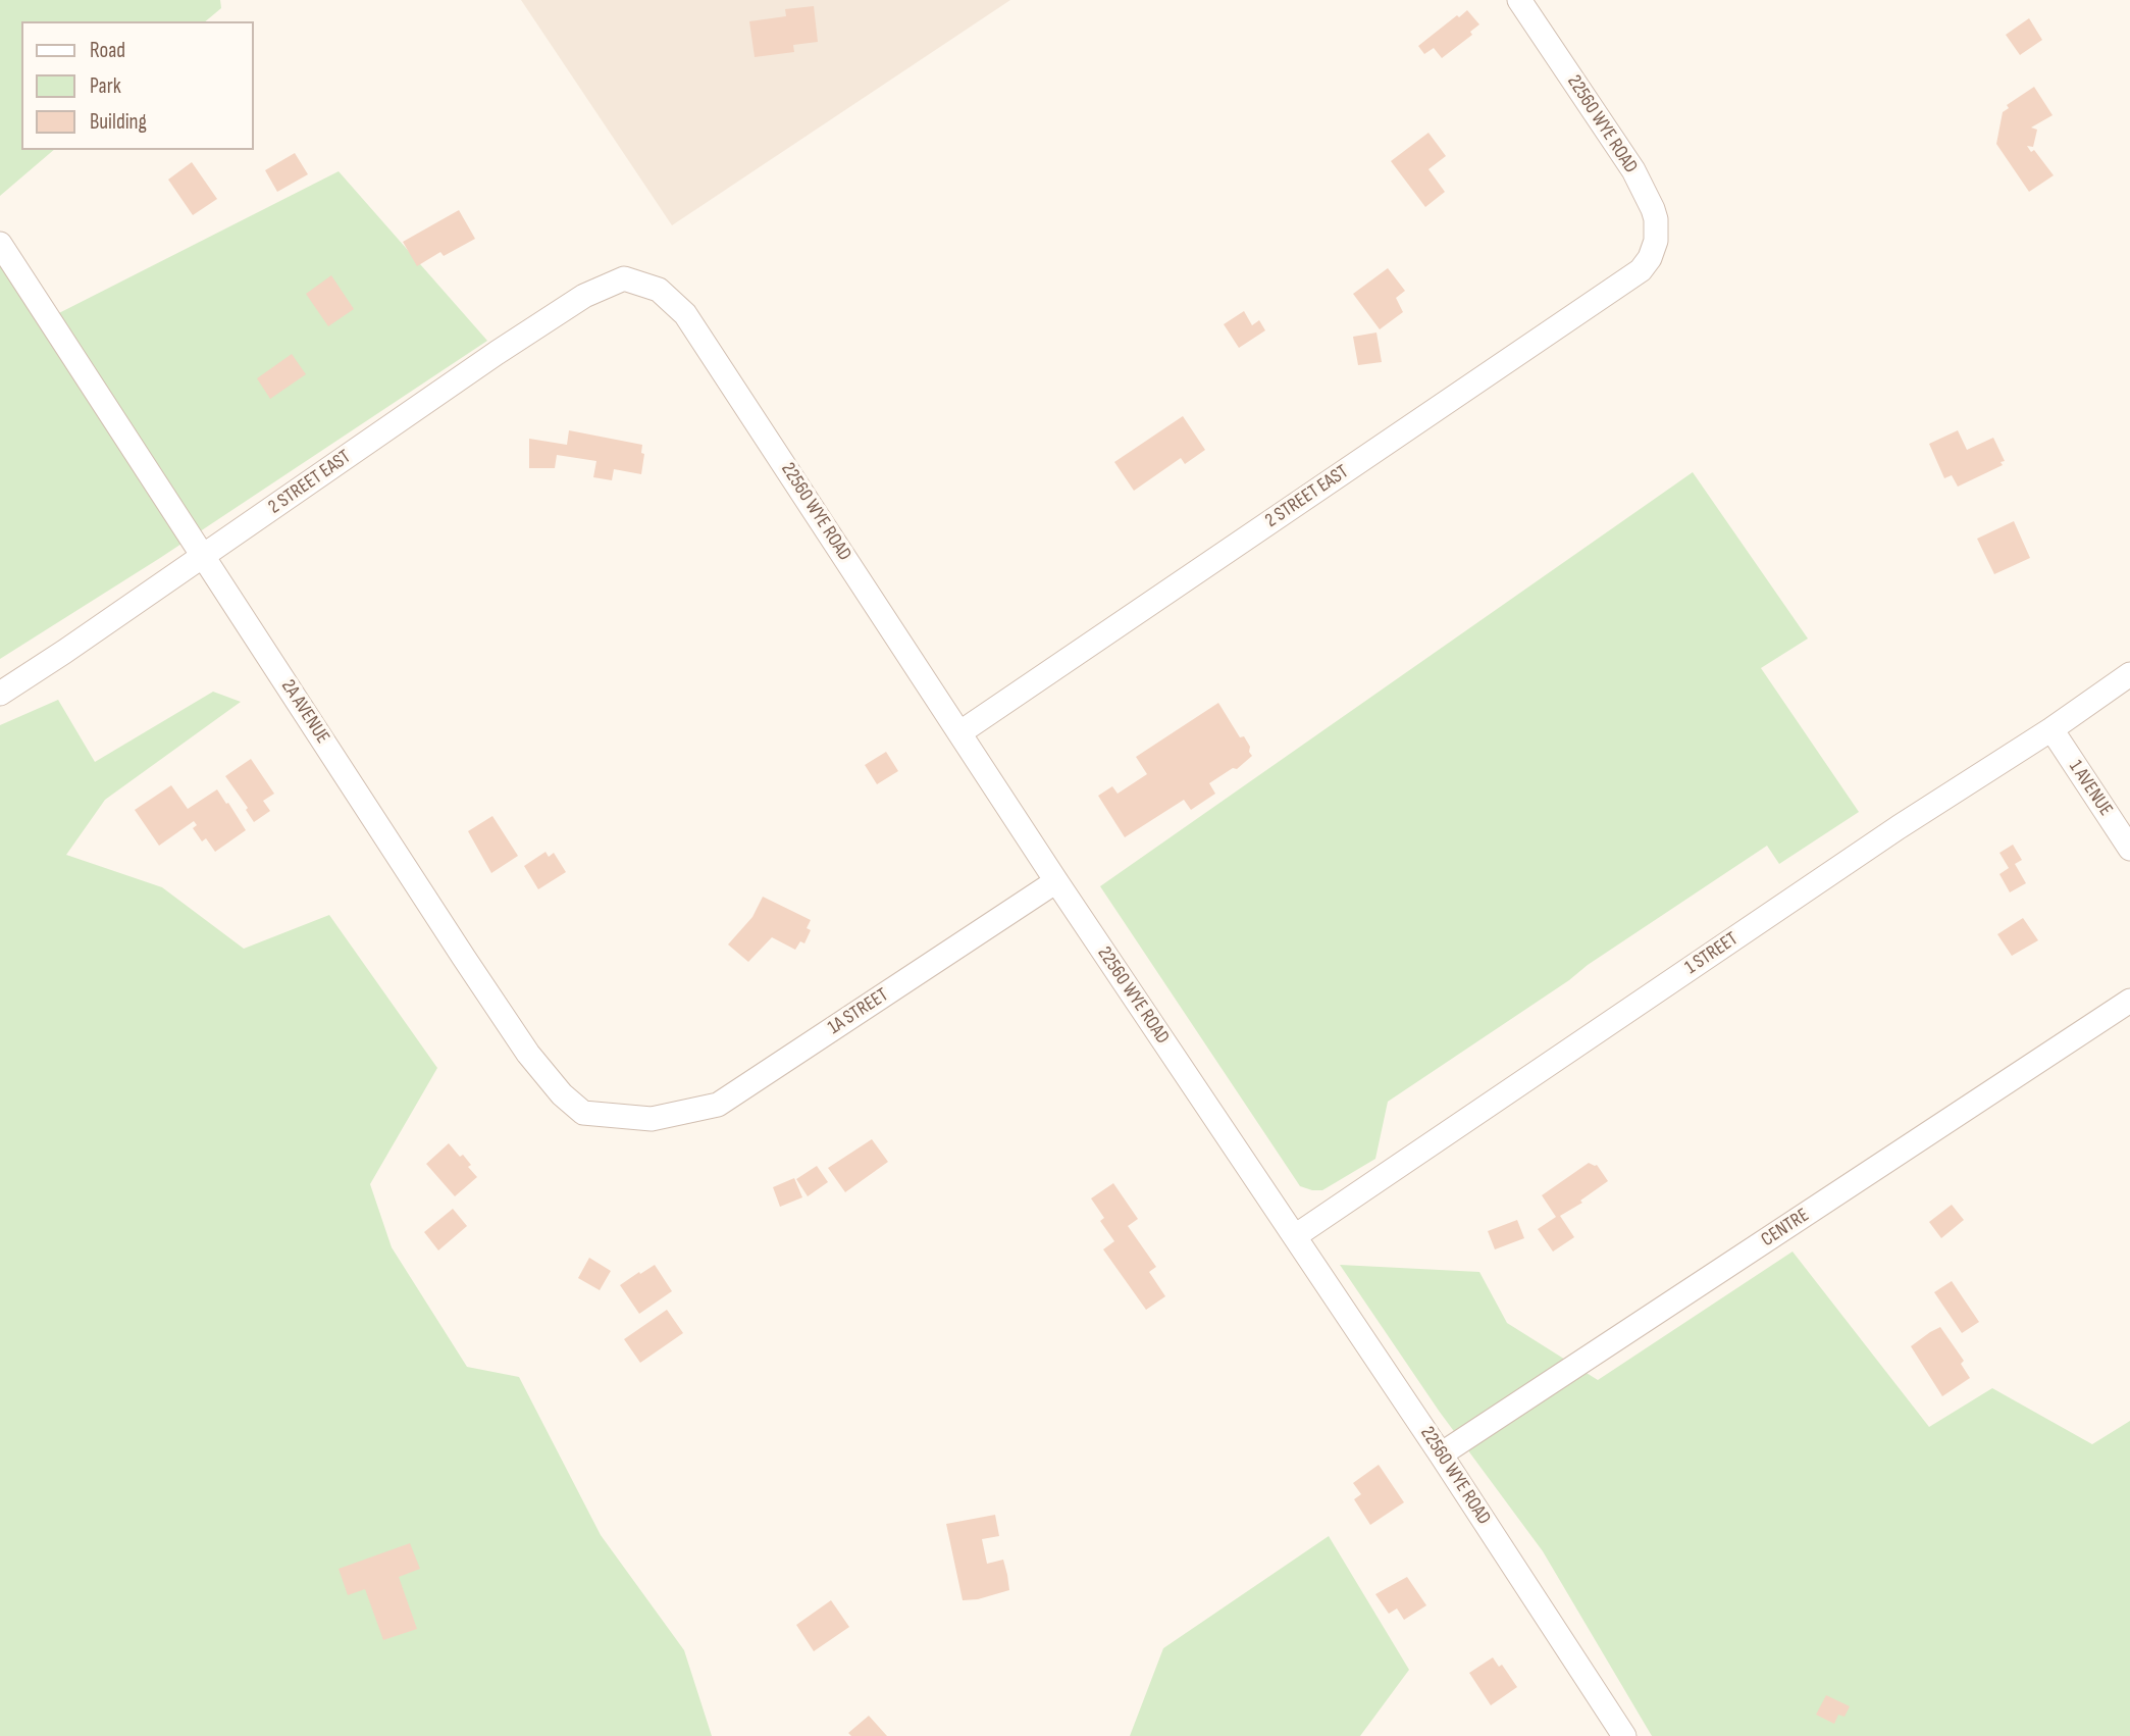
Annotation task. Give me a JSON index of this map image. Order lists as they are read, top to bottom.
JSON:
{
  "streets": {
    "street": [
      "22560 WYE ROAD",
      "2 STREET EAST",
      "2A AVENUE",
      "1 AVENUE",
      "1 STREET",
      "1A STREET",
      "CENTRE"
    ]
  },
  "crossings": [
    ["22560 WYE ROAD", "2 STREET EAST"],
    ["22560 WYE ROAD", "1 STREET"],
    ["22560 WYE ROAD", "1A STREET"],
    ["22560 WYE ROAD", "CENTRE"],
    ["2 STREET EAST", "2A AVENUE"],
    ["2A AVENUE", "1A STREET"],
    ["1 AVENUE", "1 STREET"]
  ],
  "legend": ["Road", "Park", "Building"]
}
